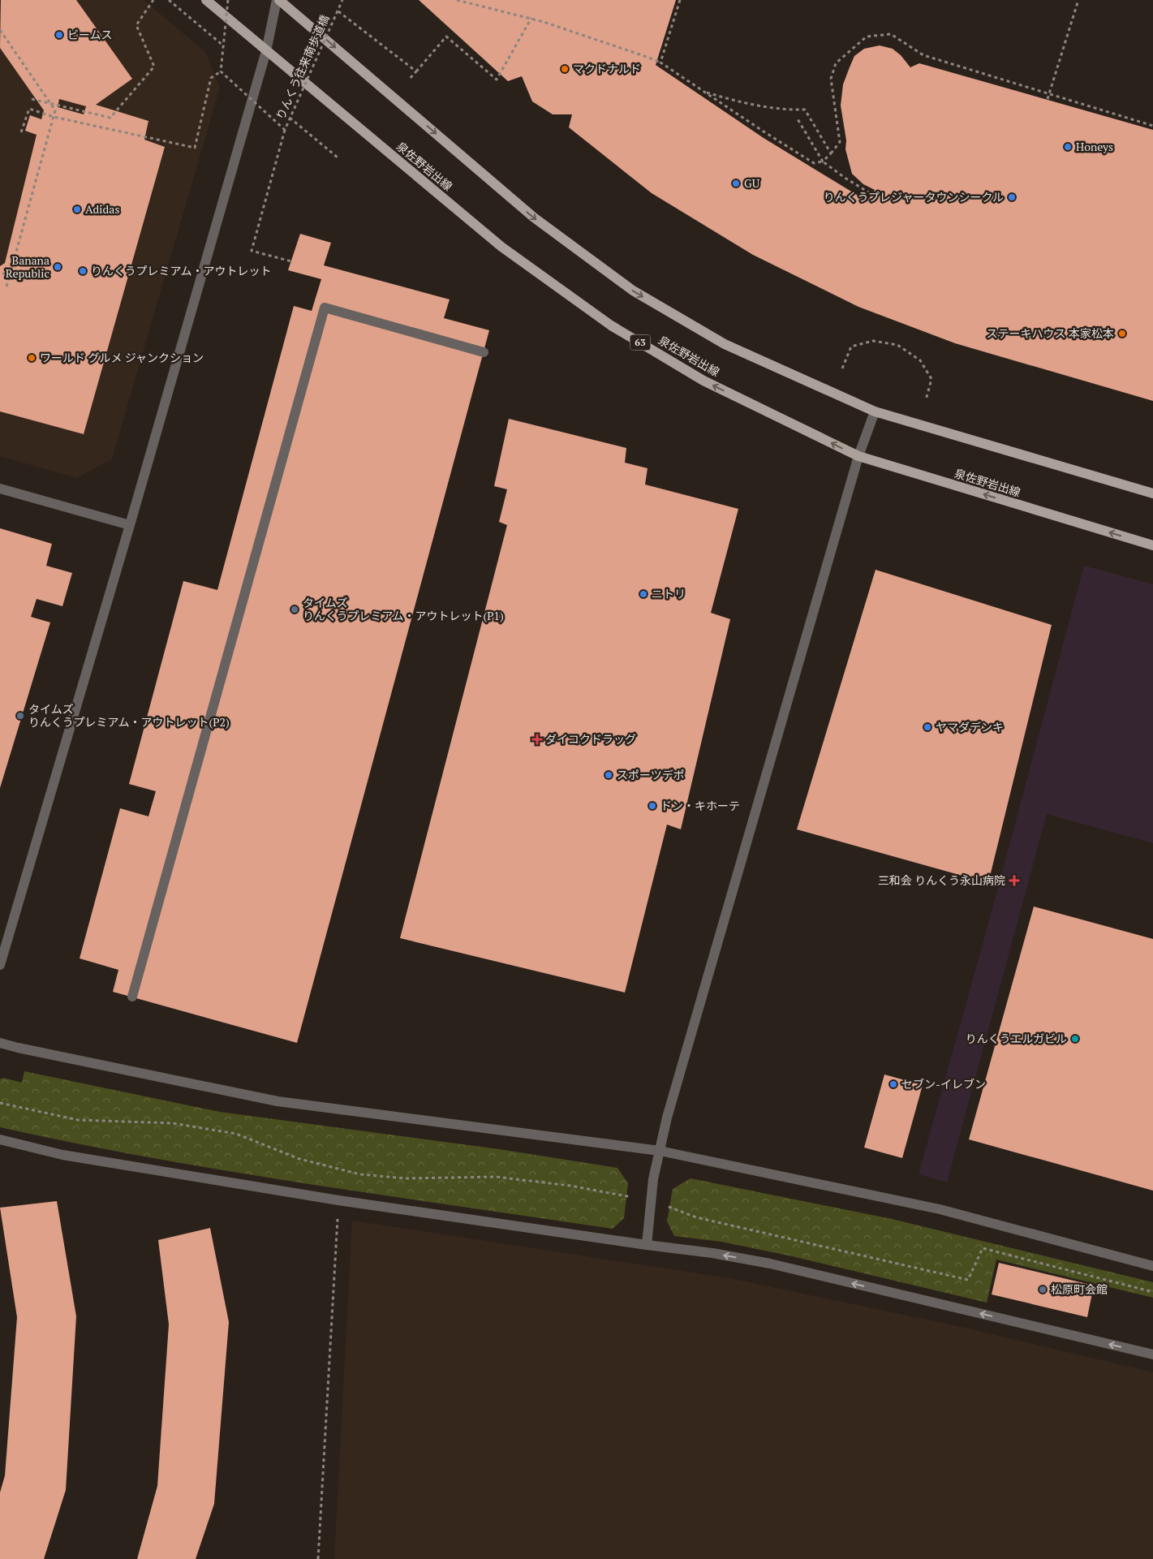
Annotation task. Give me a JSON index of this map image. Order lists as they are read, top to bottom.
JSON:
{
  "streets": {
    "main road": ["泉佐野岩出線", "63"],
    "path": ["りんくう往来南歩道橋"]
  },
  "places": {
    "other": [
      "ビームス",
      "マクドナルド",
      "Honeys",
      "GU",
      "りんくうプレジャータウンシークル",
      "Adidas",
      "Banana Republic",
      "りんくうプレミアム・アウトレット",
      "ステーキハウス 本家松本",
      "ワールド グルメ ジャンクション",
      "ニトリ",
      "タイムズ りんくうプレミアム・アウトレット(P1)",
      "タイムズ りんくうプレミアム・アウトレット(P2)",
      "ヤマダデンキ",
      "スポーツデポ",
      "ドン・キホーテ",
      "りんくうエルガビル",
      "セブン-イレブン",
      "松原町会館"
    ],
    "health": ["ダイコクドラッグ", "三和会 りんくう永山病院"]
  }
}
